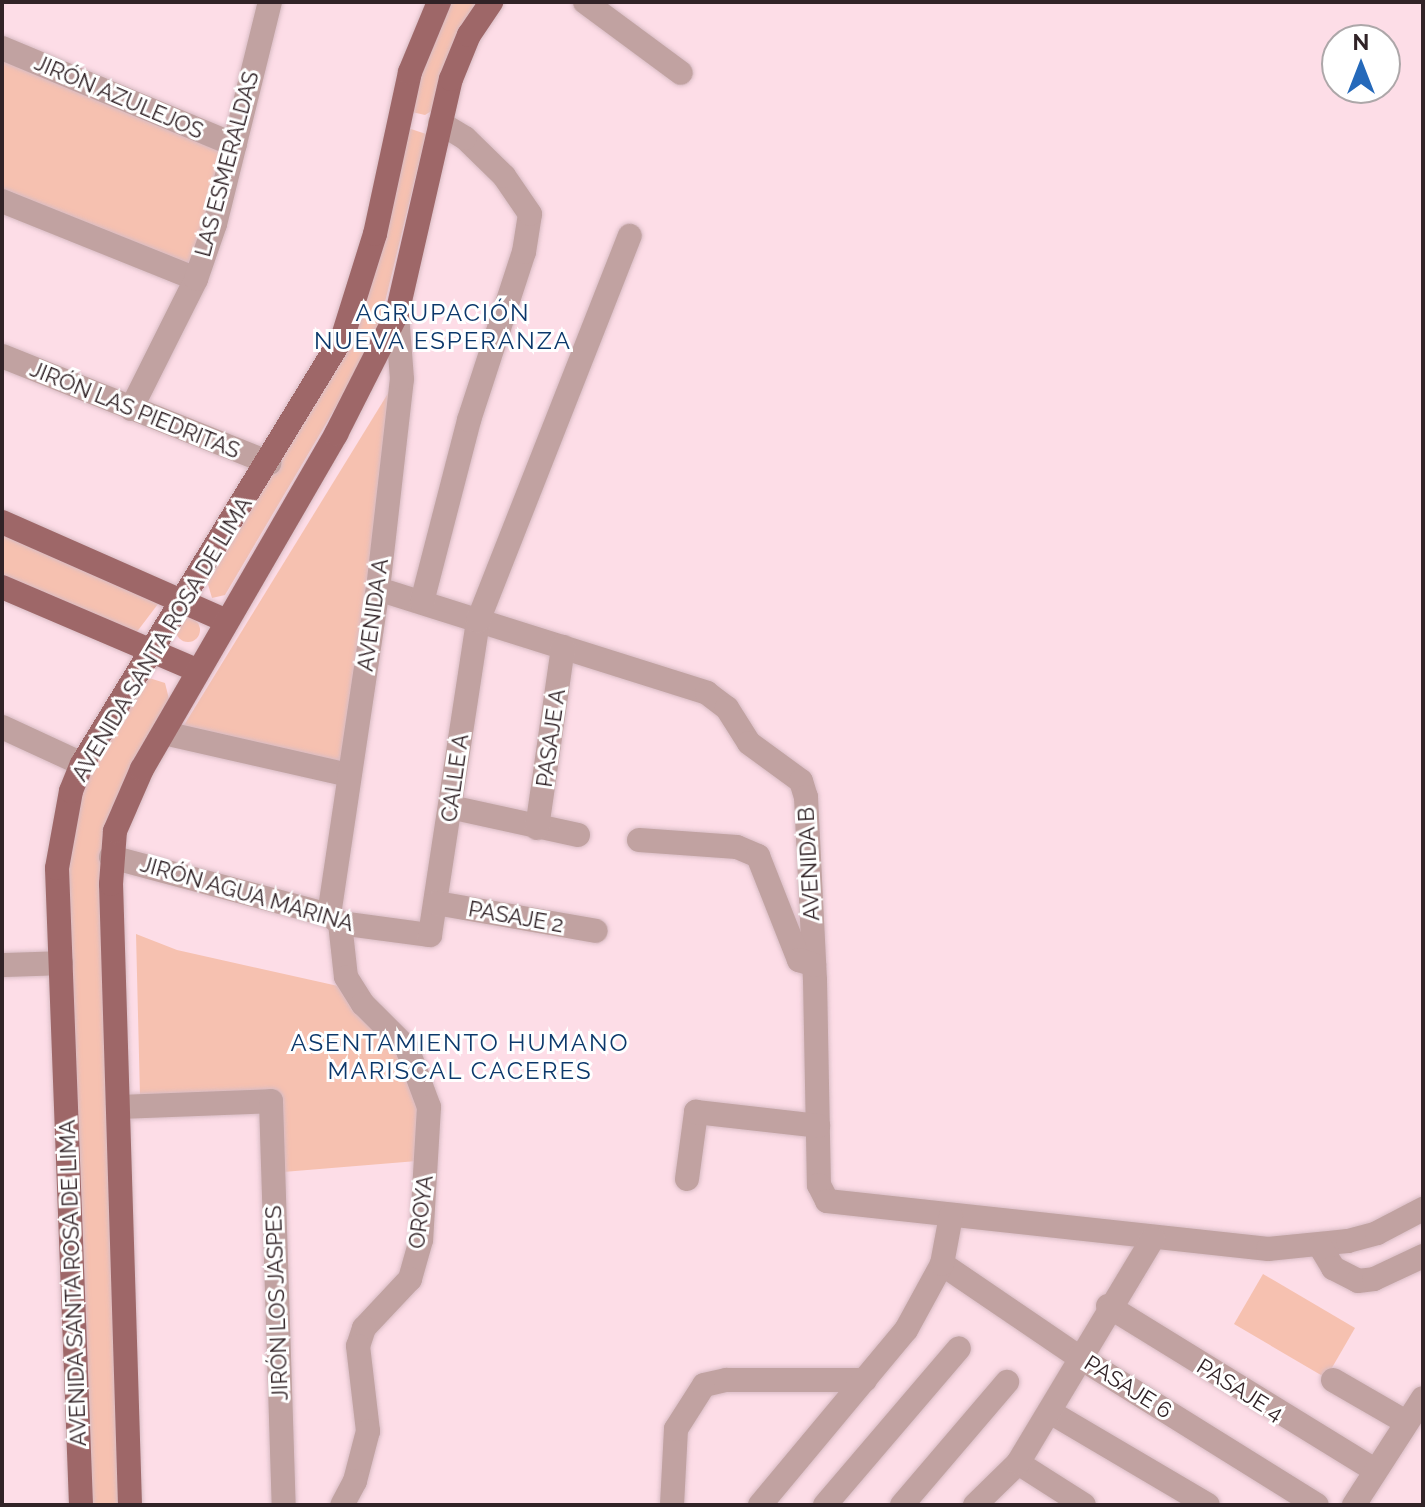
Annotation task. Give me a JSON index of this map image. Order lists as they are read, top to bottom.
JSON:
{
  "streets": {
    "main road": ["AVENIDA SANTA ROSA DE LIMA"],
    "street": [
      "JIRÓN AZULEJOS",
      "LAS ESMERALDAS",
      "JIRÓN LAS PIEDRITAS",
      "AVENIDA A",
      "PASAJE A",
      "CALLE A",
      "AVENIDA B",
      "JIRÓN AGUA MARINA",
      "PASAJE 2",
      "OROYA",
      "JIRÓN LOS JASPES",
      "PASAJE 6",
      "PASAJE 4"
    ]
  },
  "crossings": [
    ["JIRÓN AZULEJOS", "LAS ESMERALDAS"],
    ["LAS ESMERALDAS", "JIRÓN LAS PIEDRITAS"],
    ["JIRÓN LAS PIEDRITAS", "AVENIDA SANTA ROSA DE LIMA"],
    ["AVENIDA A", "AVENIDA SANTA ROSA DE LIMA"],
    ["AVENIDA A", "AVENIDA B"],
    ["AVENIDA A", "JIRÓN AGUA MARINA"],
    ["AVENIDA A", "OROYA"],
    ["AVENIDA SANTA ROSA DE LIMA", "JIRÓN AGUA MARINA"],
    ["AVENIDA SANTA ROSA DE LIMA", "JIRÓN LOS JASPES"],
    ["PASAJE A", "AVENIDA B"],
    ["CALLE A", "AVENIDA B"],
    ["CALLE A", "JIRÓN AGUA MARINA"],
    ["CALLE A", "PASAJE 2"],
    ["JIRÓN AGUA MARINA", "OROYA"]
  ],
  "districts": ["AGRUPACIÓN NUEVA ESPERANZA", "ASENTAMIENTO HUMANO MARISCAL CACERES"],
  "north": "top"
}
